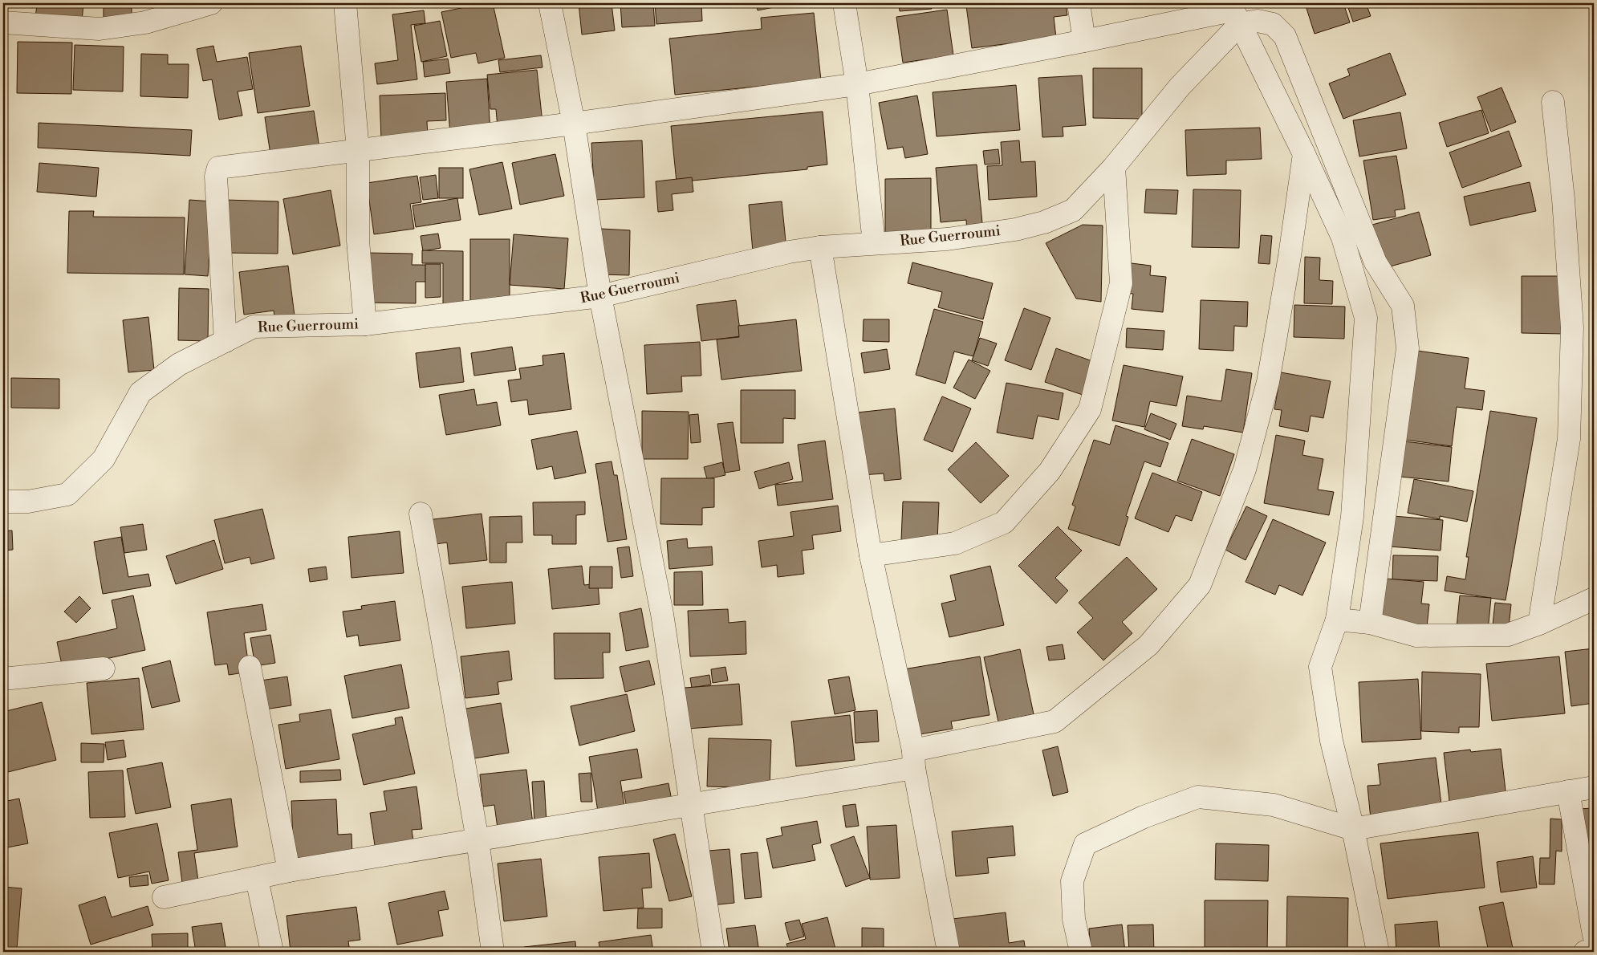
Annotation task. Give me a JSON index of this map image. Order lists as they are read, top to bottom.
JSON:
{
  "streets": {
    "street": ["Rue Guerroumi"]
  }
}
